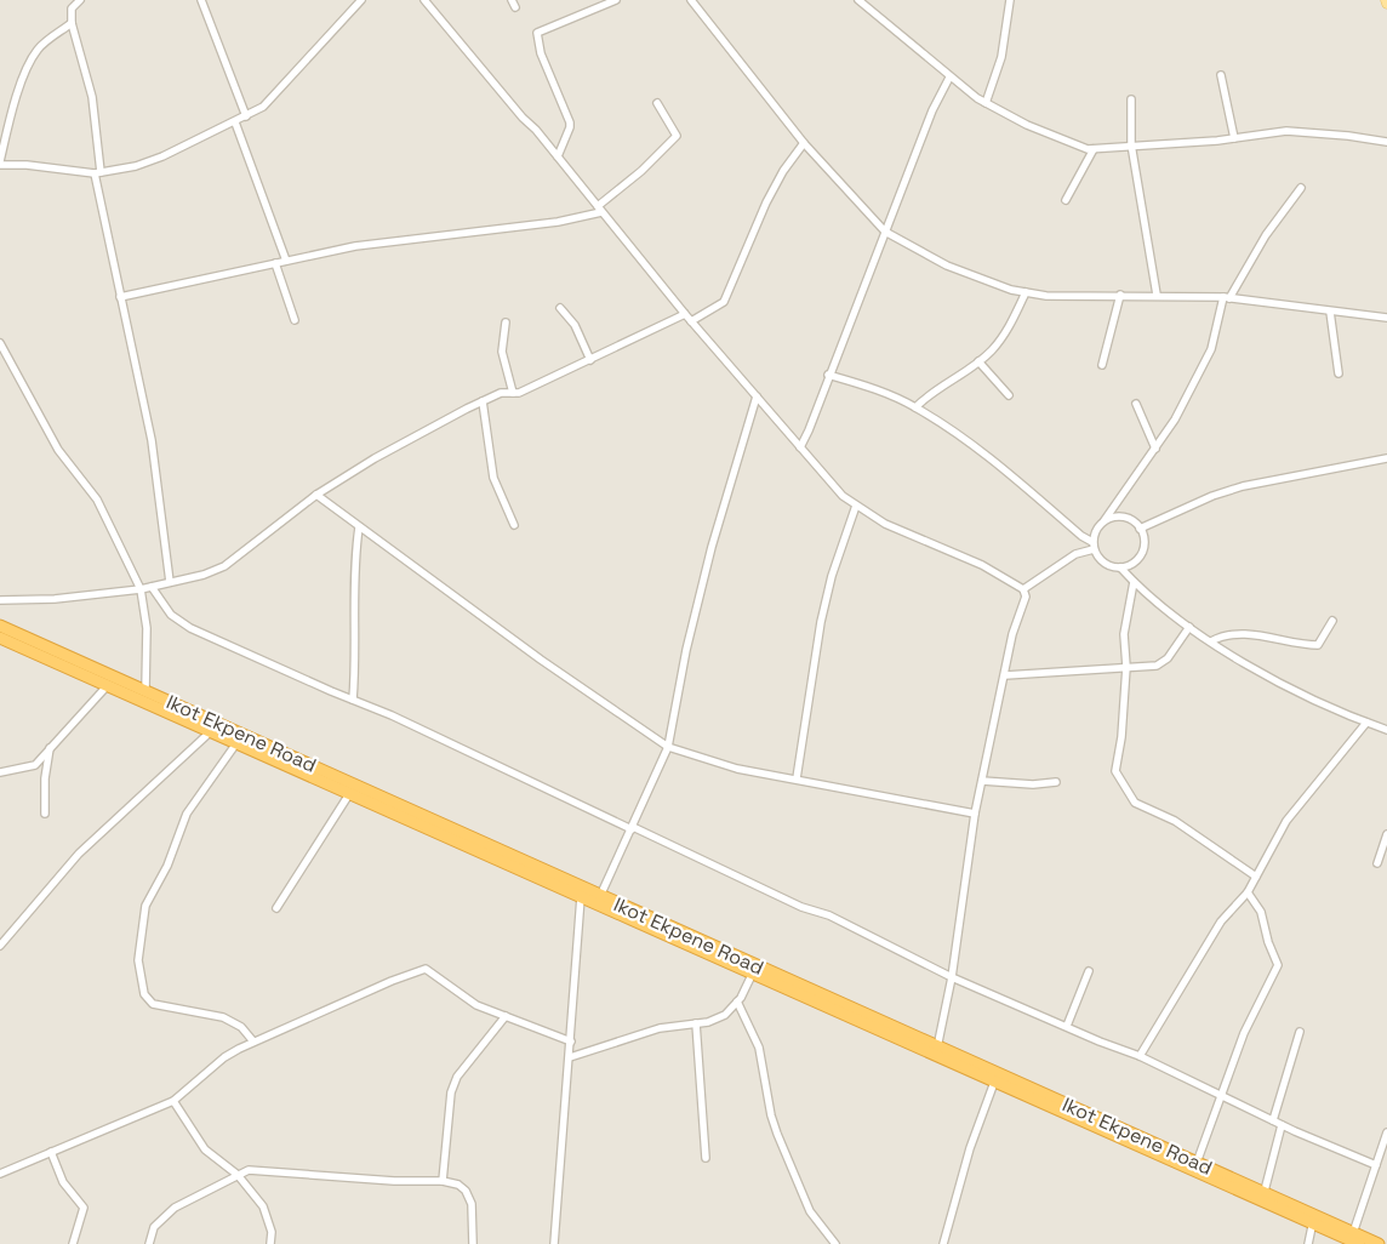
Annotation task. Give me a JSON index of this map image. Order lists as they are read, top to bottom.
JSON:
{
  "streets": {
    "highway": ["Ikot Ekpene Road"]
  }
}
